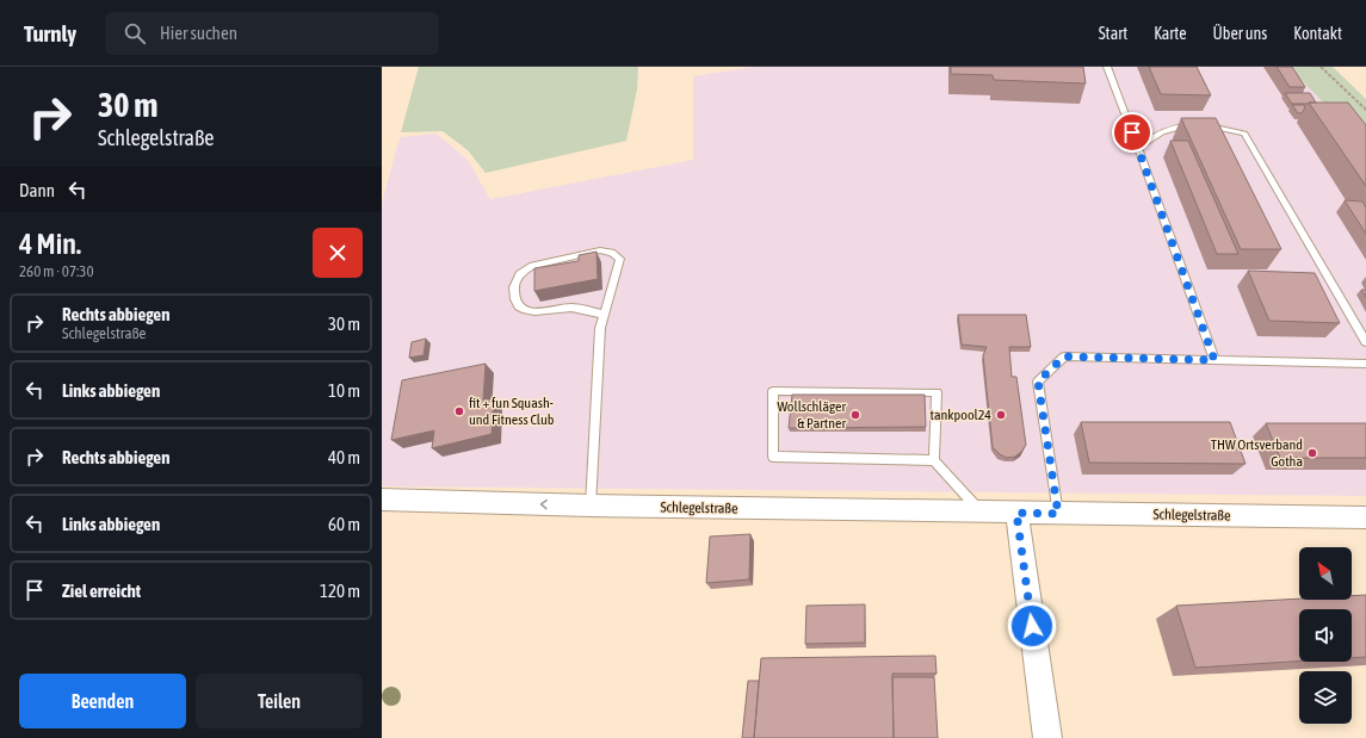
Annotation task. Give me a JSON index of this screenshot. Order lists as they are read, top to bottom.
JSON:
{
  "streets": {
    "street": ["Schlegelstraße"]
  },
  "places": [
    "fit + fun Squash- und Fitness Club",
    "Wollschläger & Partner",
    "tankpool24",
    "THW Ortsverband Gotha"
  ],
  "north": "top left",
  "page": {
    "header": "Turnly",
    "search": "Hier suchen",
    "nav": [
      "Start",
      "Karte",
      "Über uns",
      "Kontakt"
    ],
    "turn": ["30 m", "Schlegelstraße"],
    "then": "Dann",
    "heading": ["4 Min.", "260 m · 07:30"],
    "list": [
      {
        "name": "Rechts abbiegen",
        "note": "Schlegelstraße",
        "value": "30 m"
      },
      {
        "name": "Links abbiegen",
        "value": "10 m"
      },
      {
        "name": "Rechts abbiegen",
        "value": "40 m"
      },
      {
        "name": "Links abbiegen",
        "value": "60 m"
      },
      {
        "name": "Ziel erreicht",
        "value": "120 m"
      }
    ],
    "buttons": ["Beenden", "Teilen"]
  }
}
